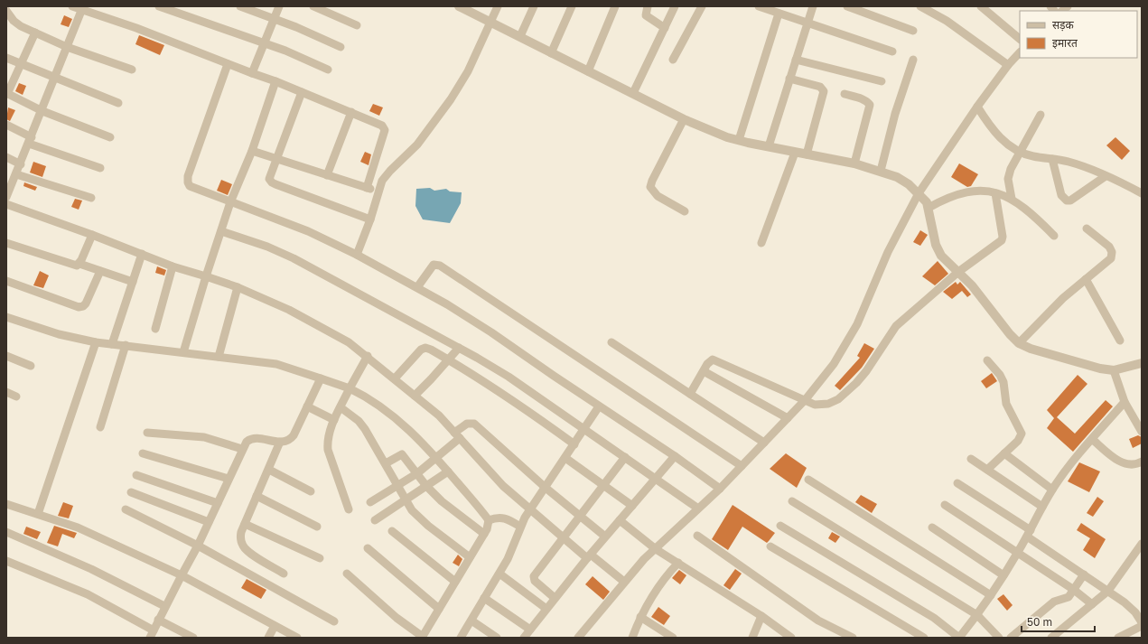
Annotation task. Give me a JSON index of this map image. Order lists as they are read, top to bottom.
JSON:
{
  "legend": ["सड़क", "इमारत"],
  "scale_bar": "50 m"
}
